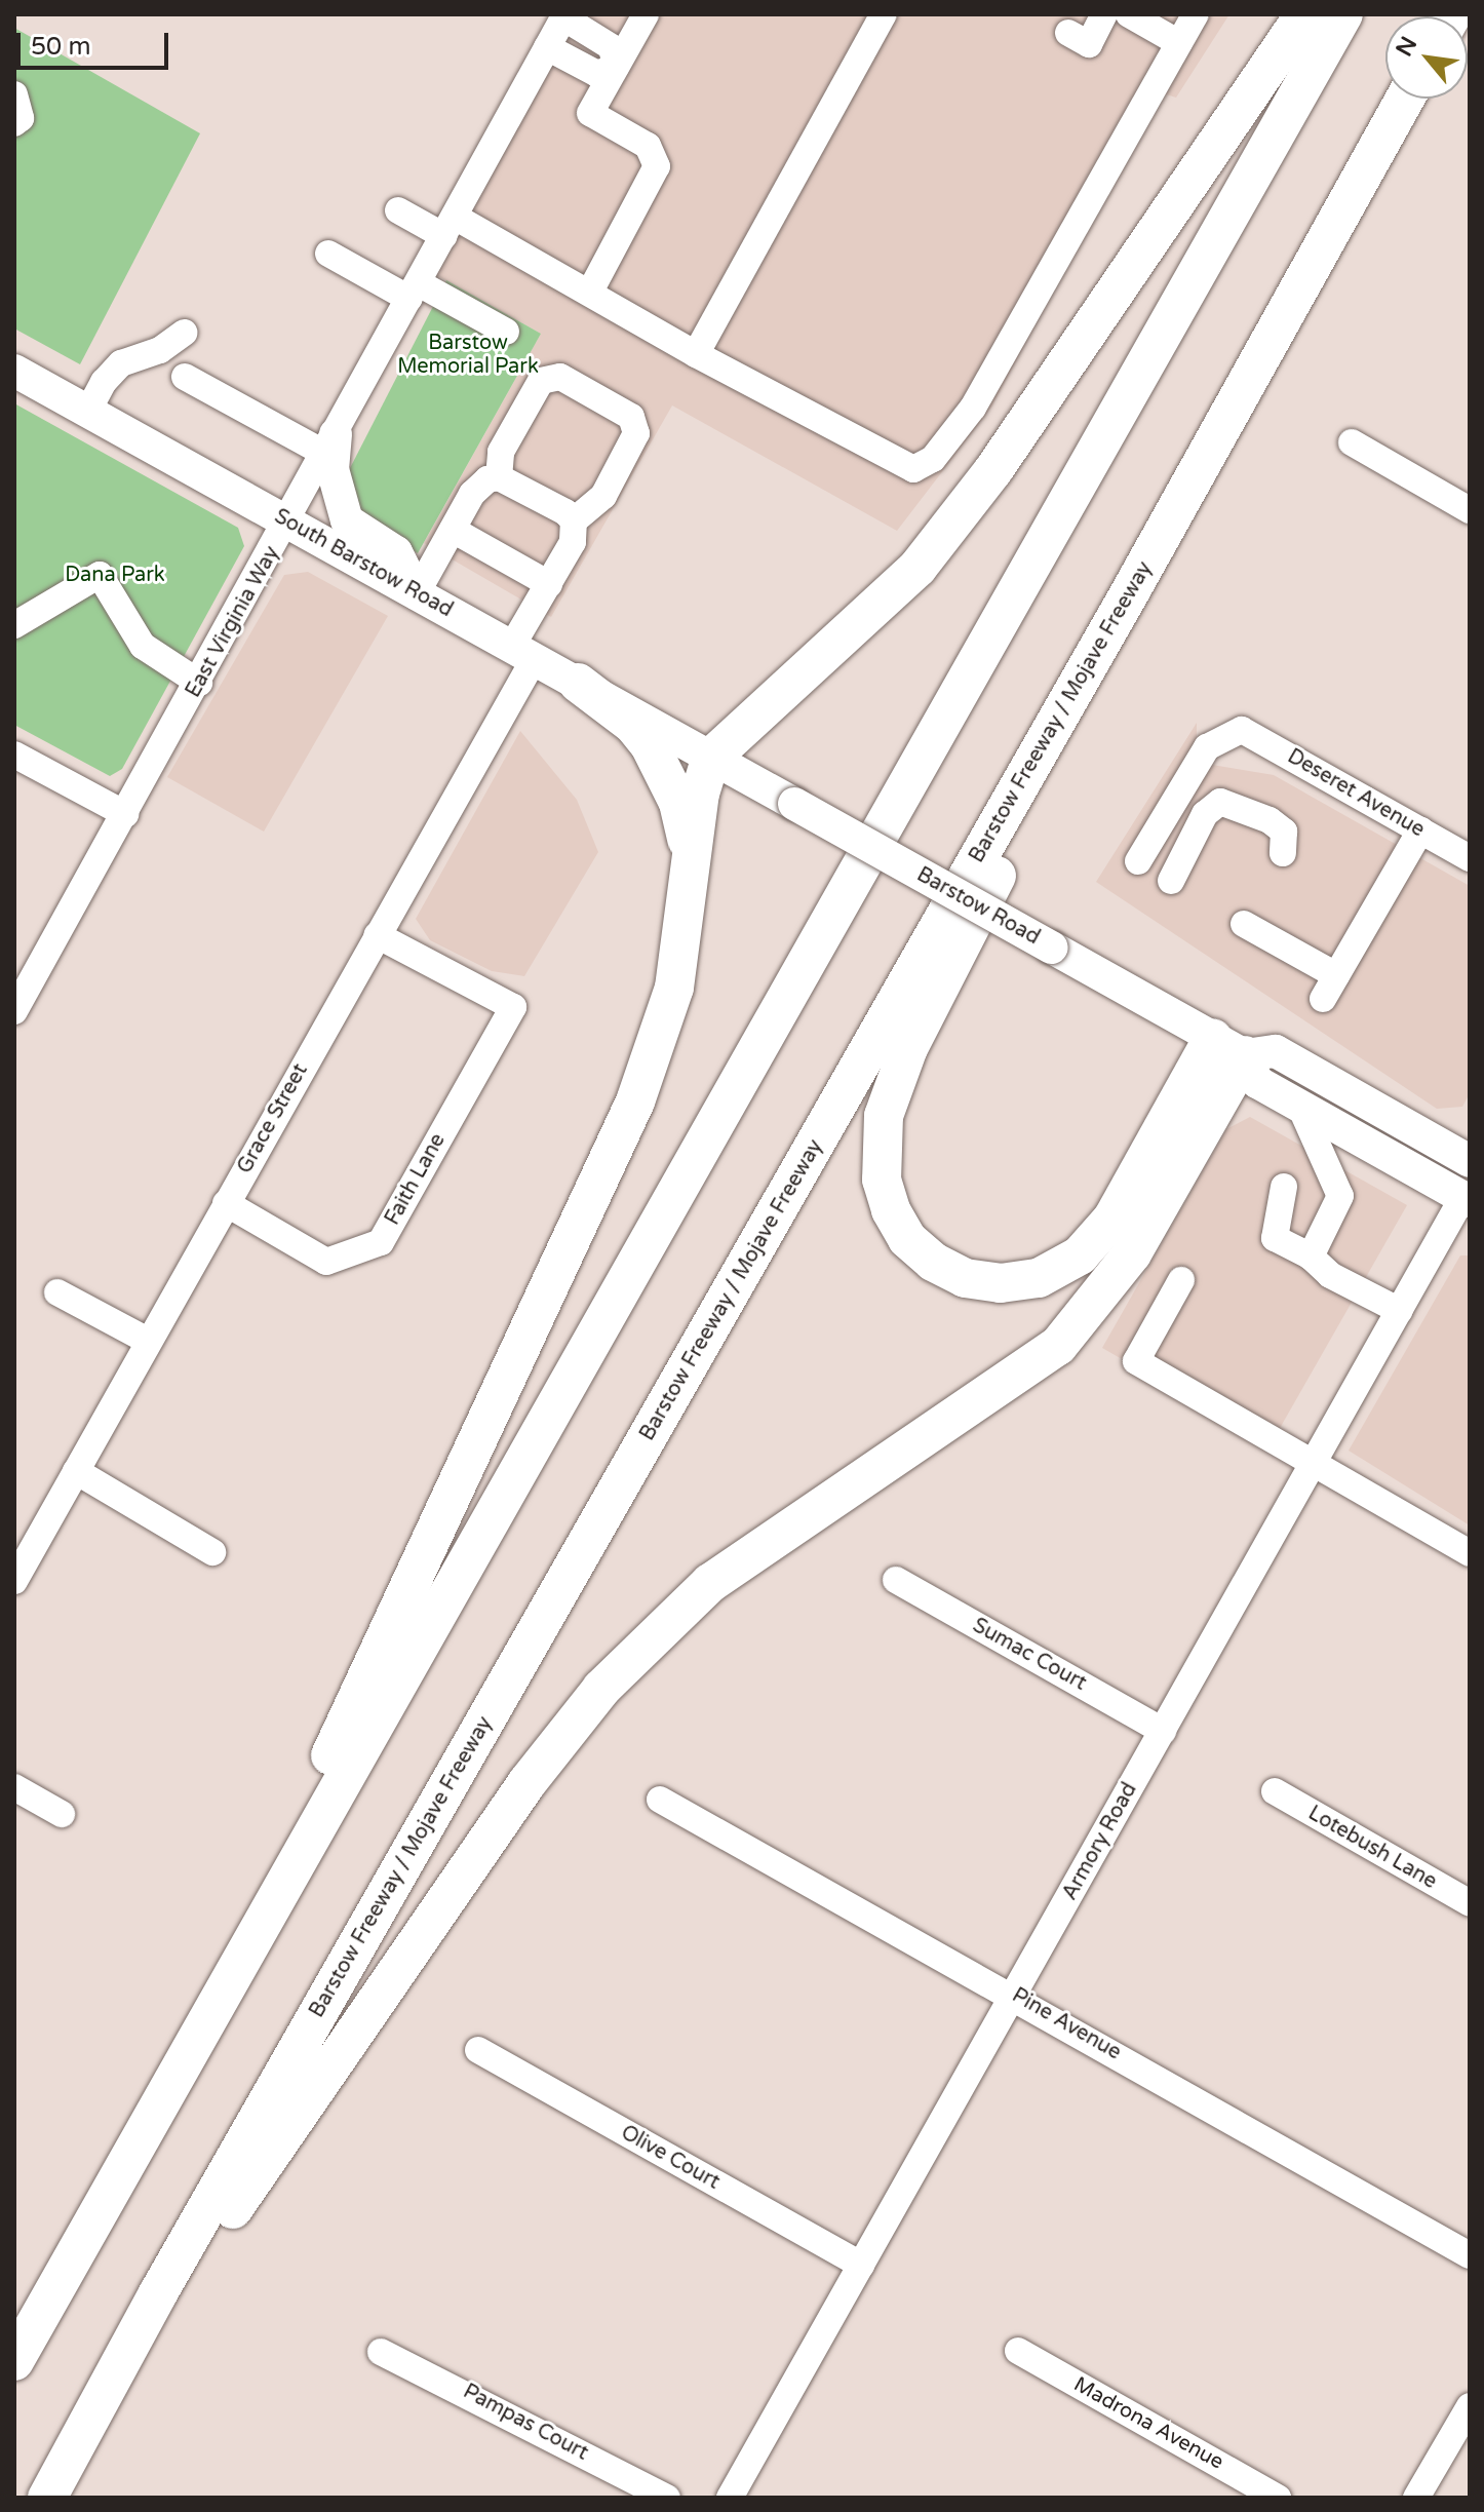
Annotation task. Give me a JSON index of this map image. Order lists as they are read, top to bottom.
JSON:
{
  "streets": {
    "highway": ["Barstow Freeway / Mojave Freeway"],
    "main road": ["South Barstow Road", "Barstow Road"],
    "street": [
      "East Virginia Way",
      "Deseret Avenue",
      "Grace Street",
      "Faith Lane",
      "Sumac Court",
      "Armory Road",
      "Lotebush Lane",
      "Pine Avenue",
      "Olive Court",
      "Pampas Court",
      "Madrona Avenue"
    ]
  },
  "crossings": [
    ["South Barstow Road", "East Virginia Way"],
    ["South Barstow Road", "Barstow Road"],
    ["South Barstow Road", "Grace Street"],
    ["Barstow Road", "Armory Road"],
    ["Grace Street", "Faith Lane"],
    ["Sumac Court", "Armory Road"],
    ["Armory Road", "Pine Avenue"],
    ["Armory Road", "Olive Court"]
  ],
  "parks": ["Barstow Memorial Park", "Dana Park"],
  "scale_bar": "50 m",
  "north": "top left"
}
